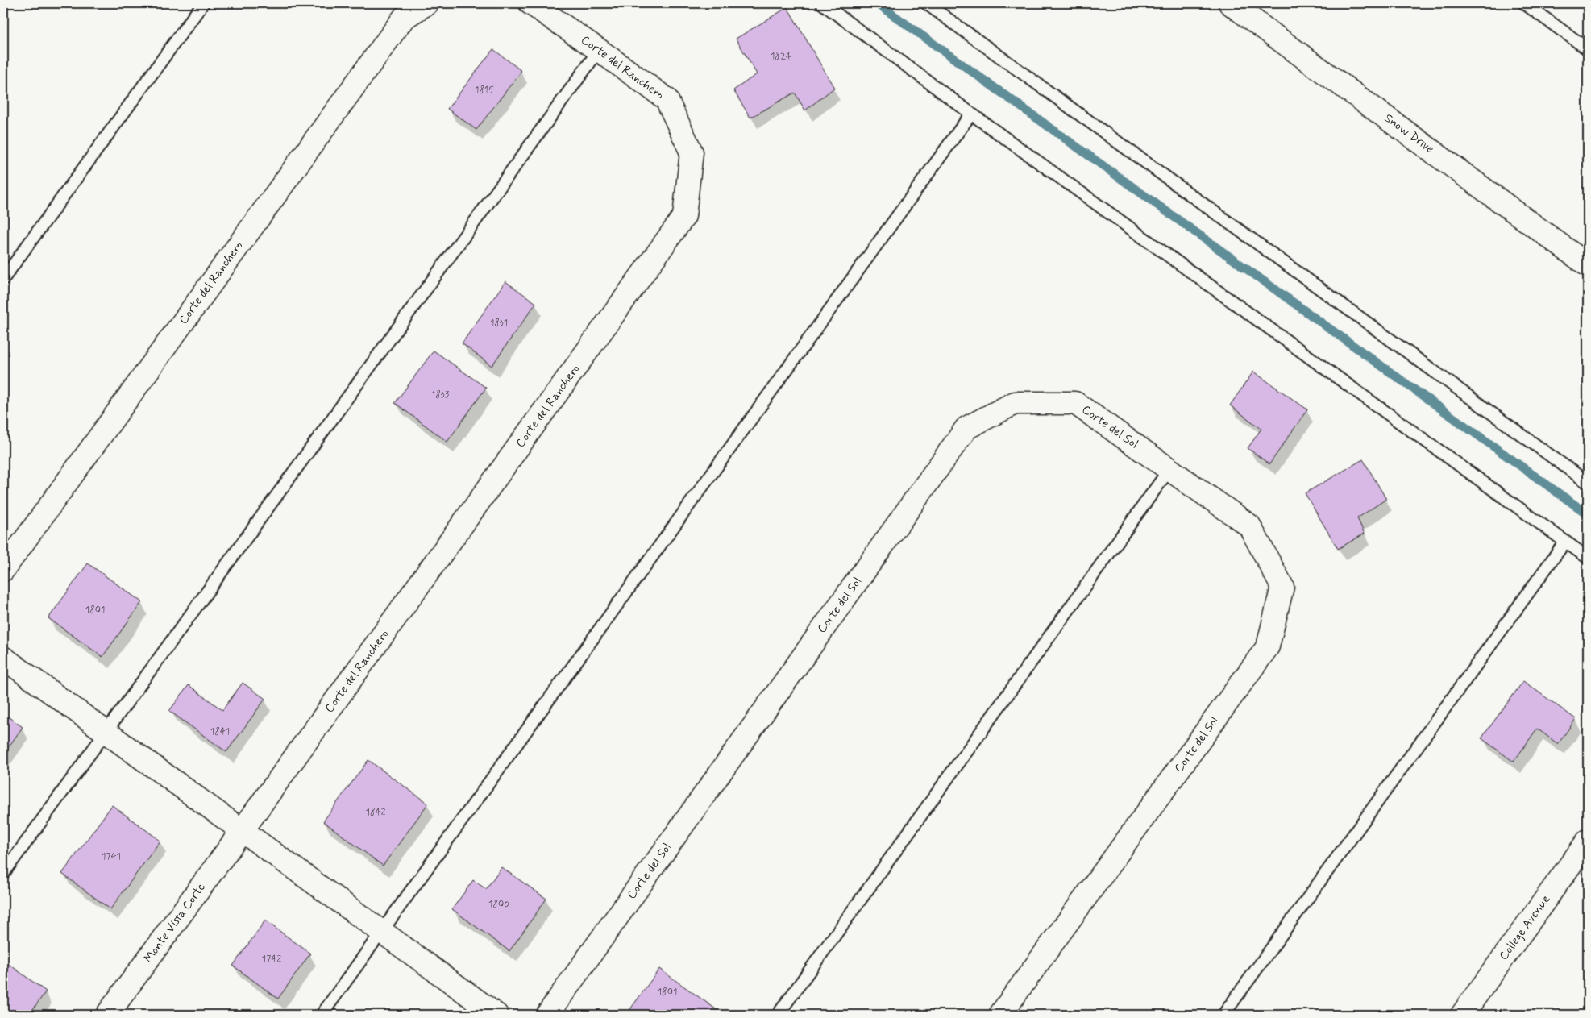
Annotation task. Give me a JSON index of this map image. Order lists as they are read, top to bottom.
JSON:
{
  "streets": {
    "street": [
      "Corte del Ranchero",
      "Snow Drive",
      "Corte del Sol",
      "Monte Vista Corte",
      "College Avenue"
    ]
  },
  "crossings": [
    ["Corte del Ranchero", "Monte Vista Corte"]
  ],
  "house_numbers": [
    "1824",
    "1815",
    "1831",
    "1833",
    "1801",
    "1841",
    "1842",
    "1741",
    "1800",
    "1742",
    "1801"
  ]
}
